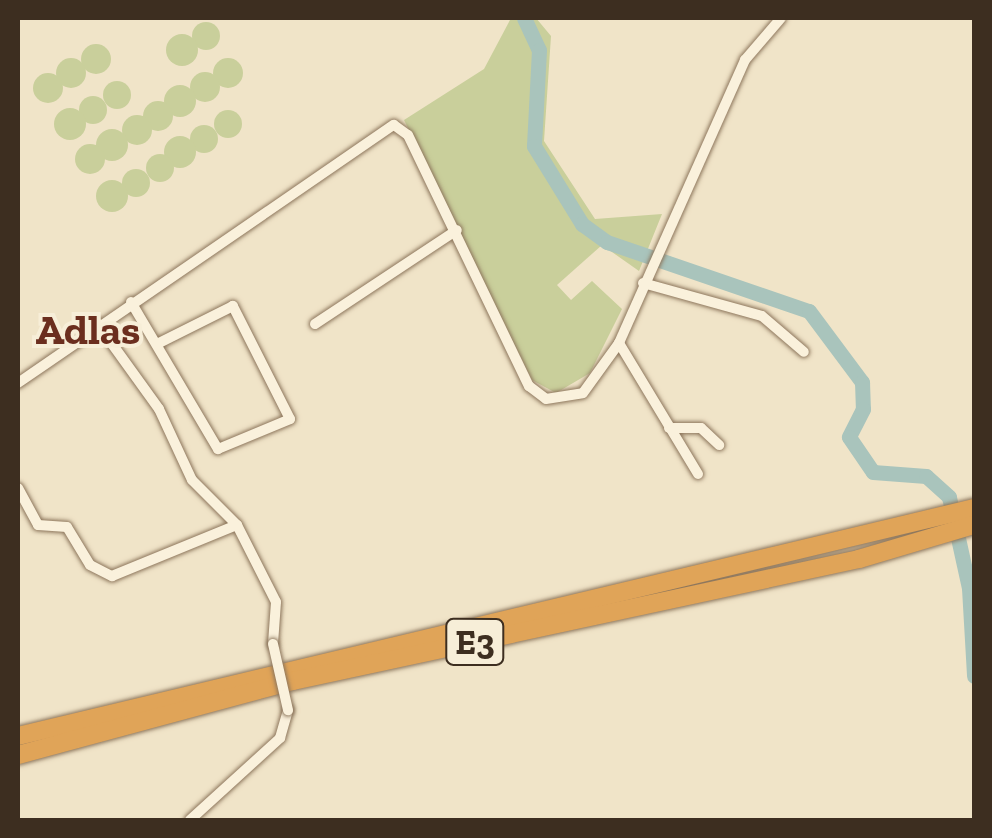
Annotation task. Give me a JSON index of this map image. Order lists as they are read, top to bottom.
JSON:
{
  "streets": {
    "highway": ["E3"]
  },
  "districts": ["Adlas"]
}
